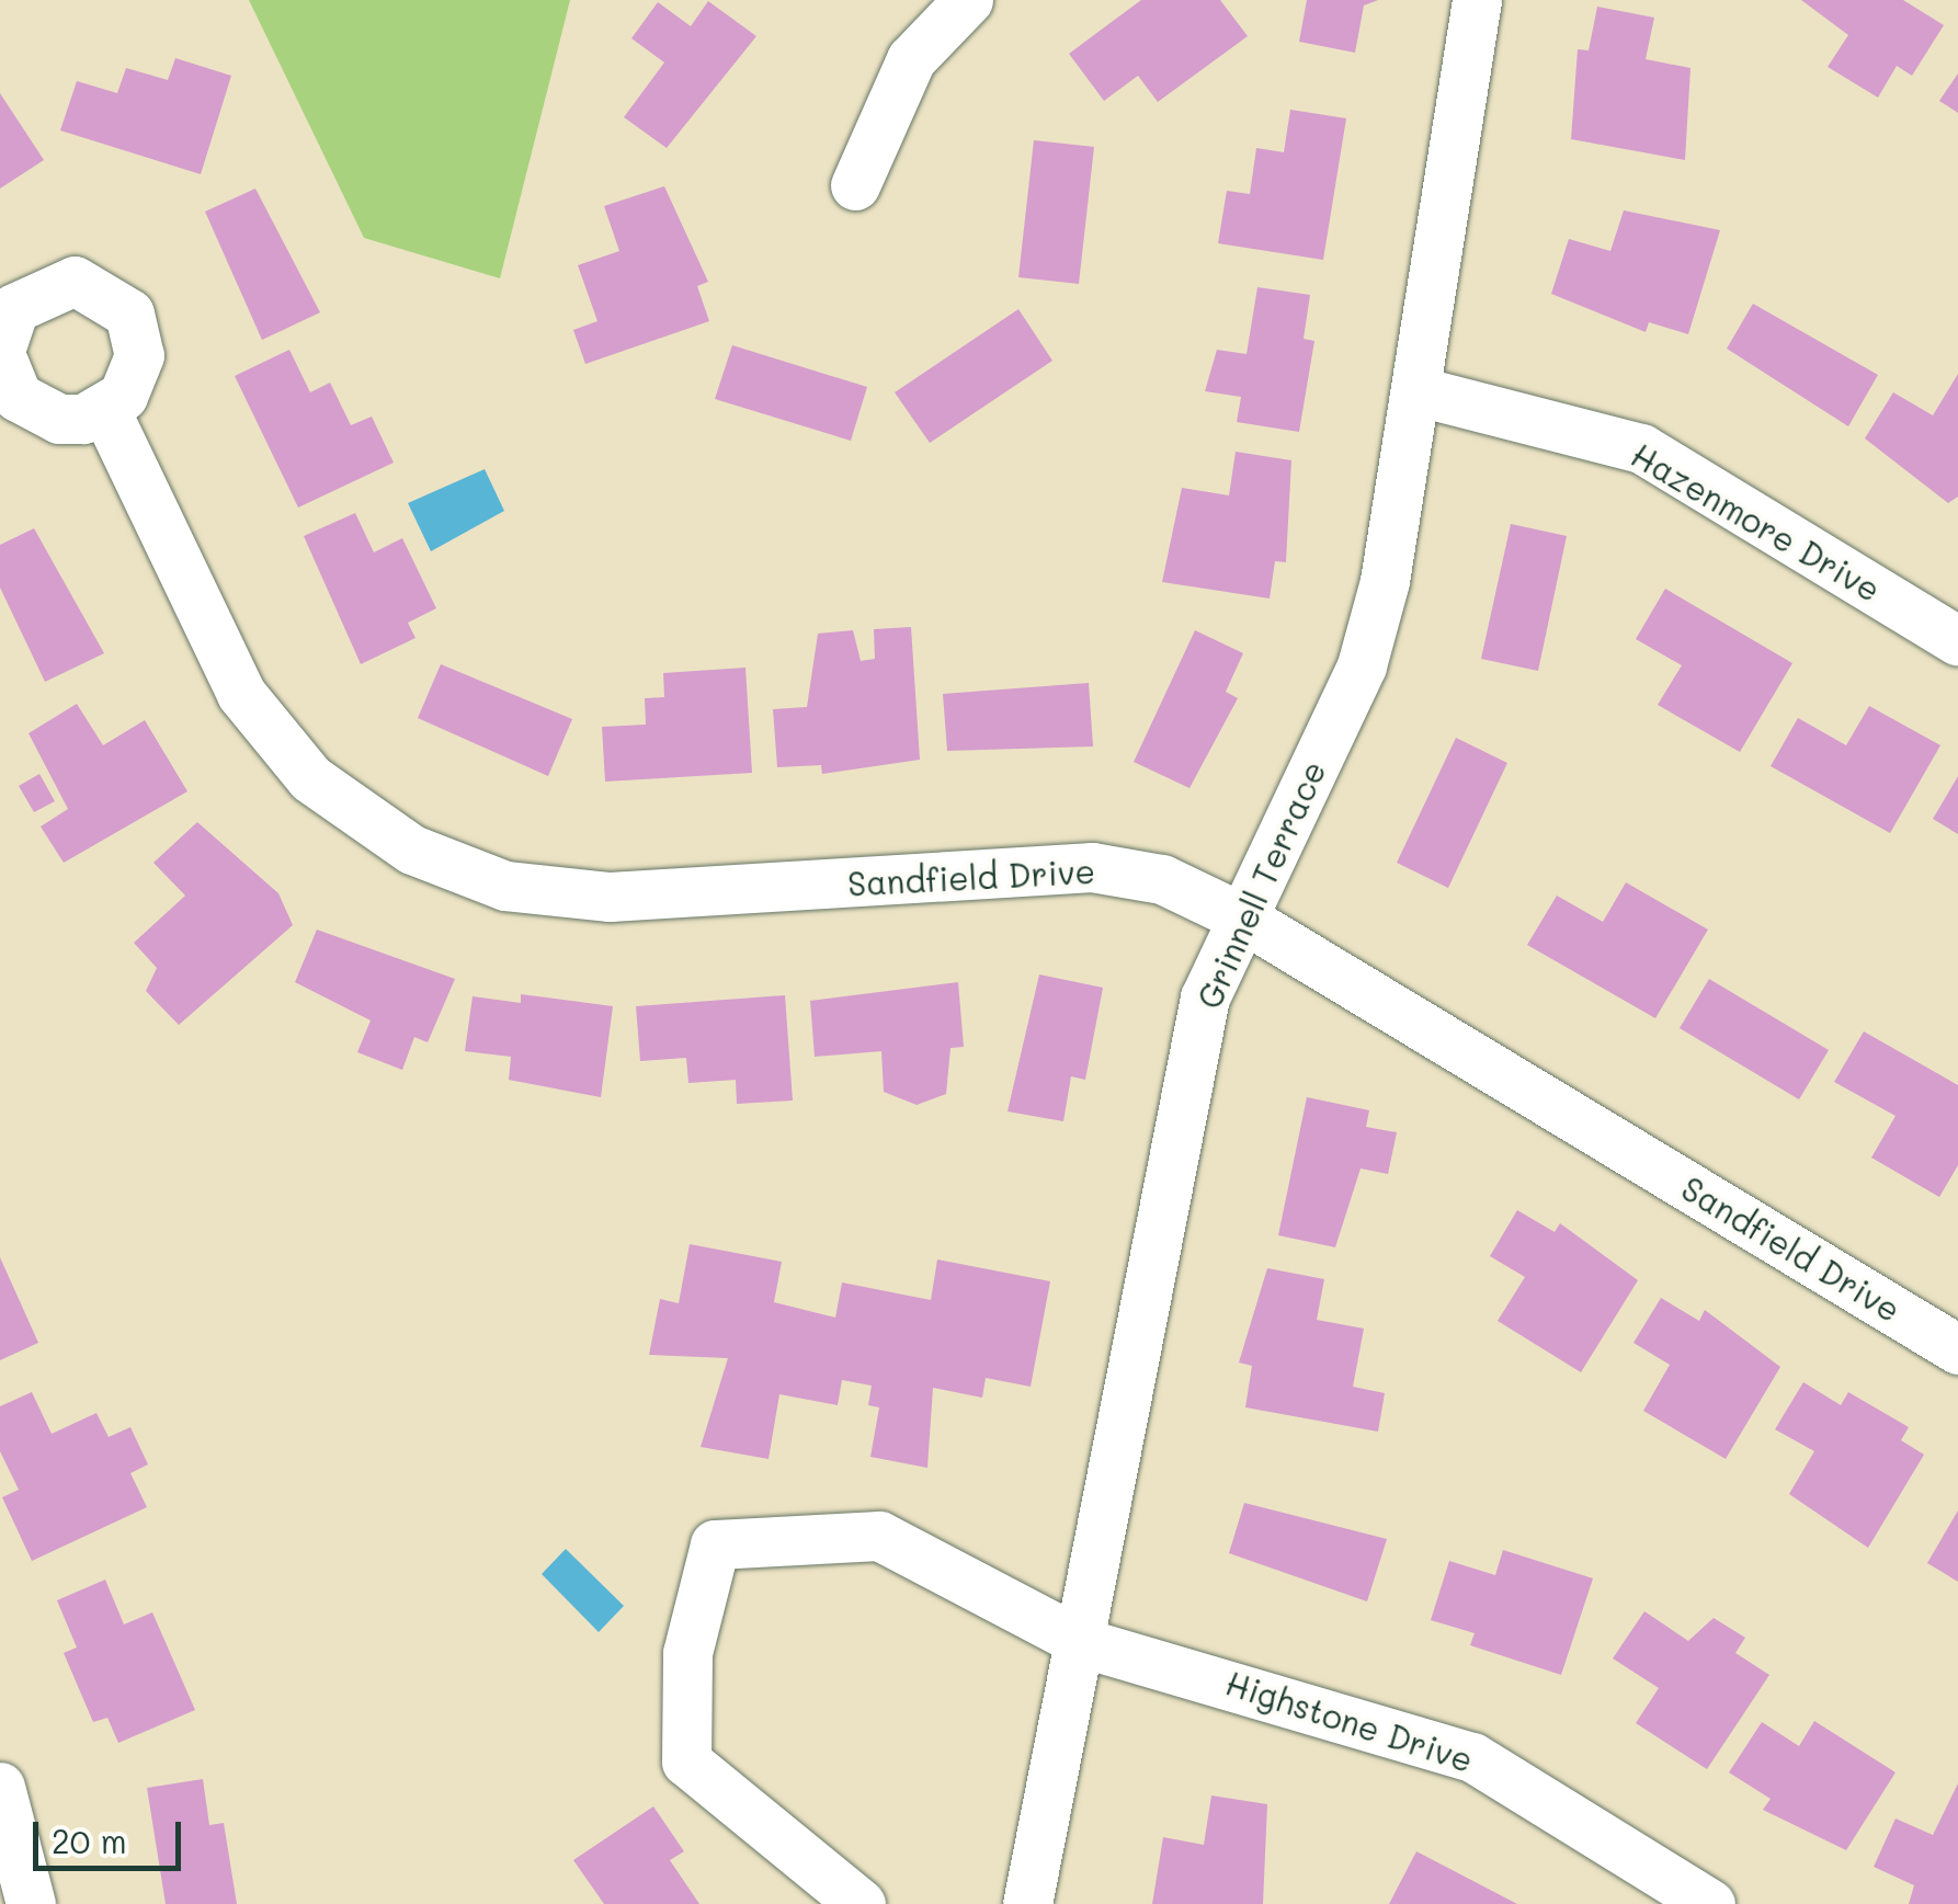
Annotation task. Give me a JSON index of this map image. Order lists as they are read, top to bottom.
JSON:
{
  "streets": {
    "street": [
      "Hazenmore Drive",
      "Sandfield Drive",
      "Grinnell Terrace",
      "Highstone Drive"
    ]
  },
  "crossings": [
    ["Hazenmore Drive", "Grinnell Terrace"],
    ["Sandfield Drive", "Grinnell Terrace"],
    ["Grinnell Terrace", "Highstone Drive"]
  ],
  "scale_bar": "20 m"
}
